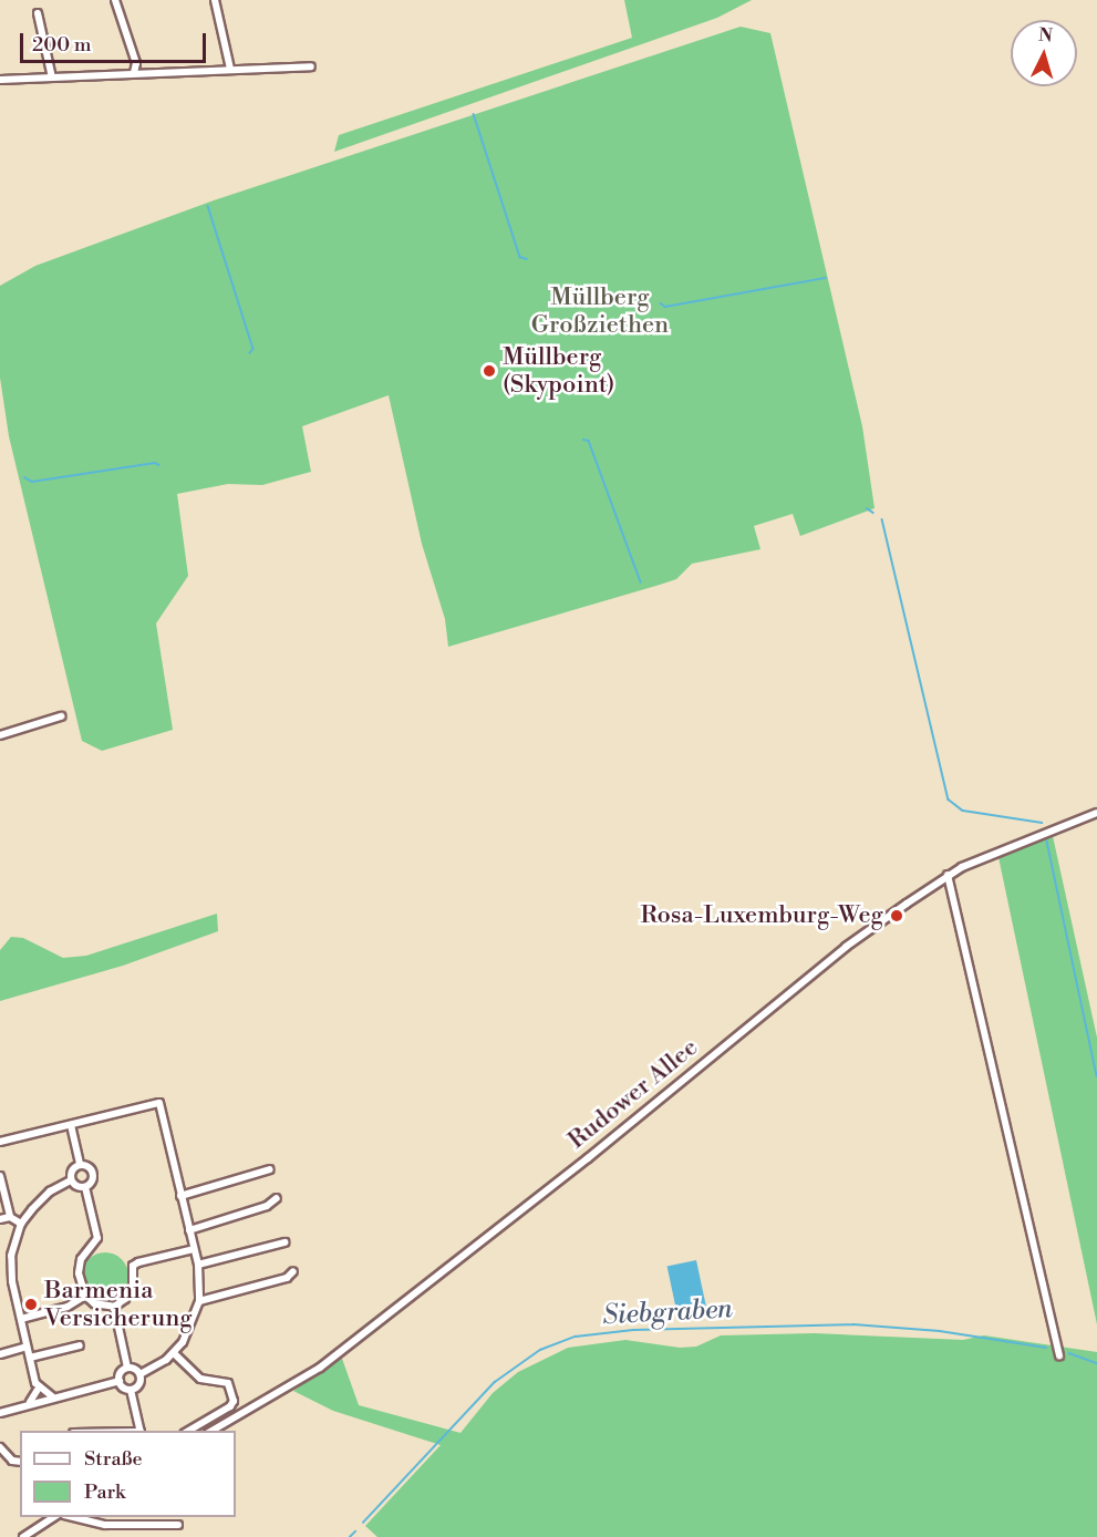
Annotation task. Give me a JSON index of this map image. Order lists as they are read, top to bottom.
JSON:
{
  "streets": {
    "street": ["Rudower Allee"]
  },
  "water": ["Siebgraben"],
  "parks": ["Müllberg Großziethen"],
  "places": ["Müllberg (Skypoint)", "Rosa-Luxemburg-Weg", "Barmenia Versicherung"],
  "legend": ["Straße", "Park"],
  "scale_bar": "200 m",
  "north": "top"
}
